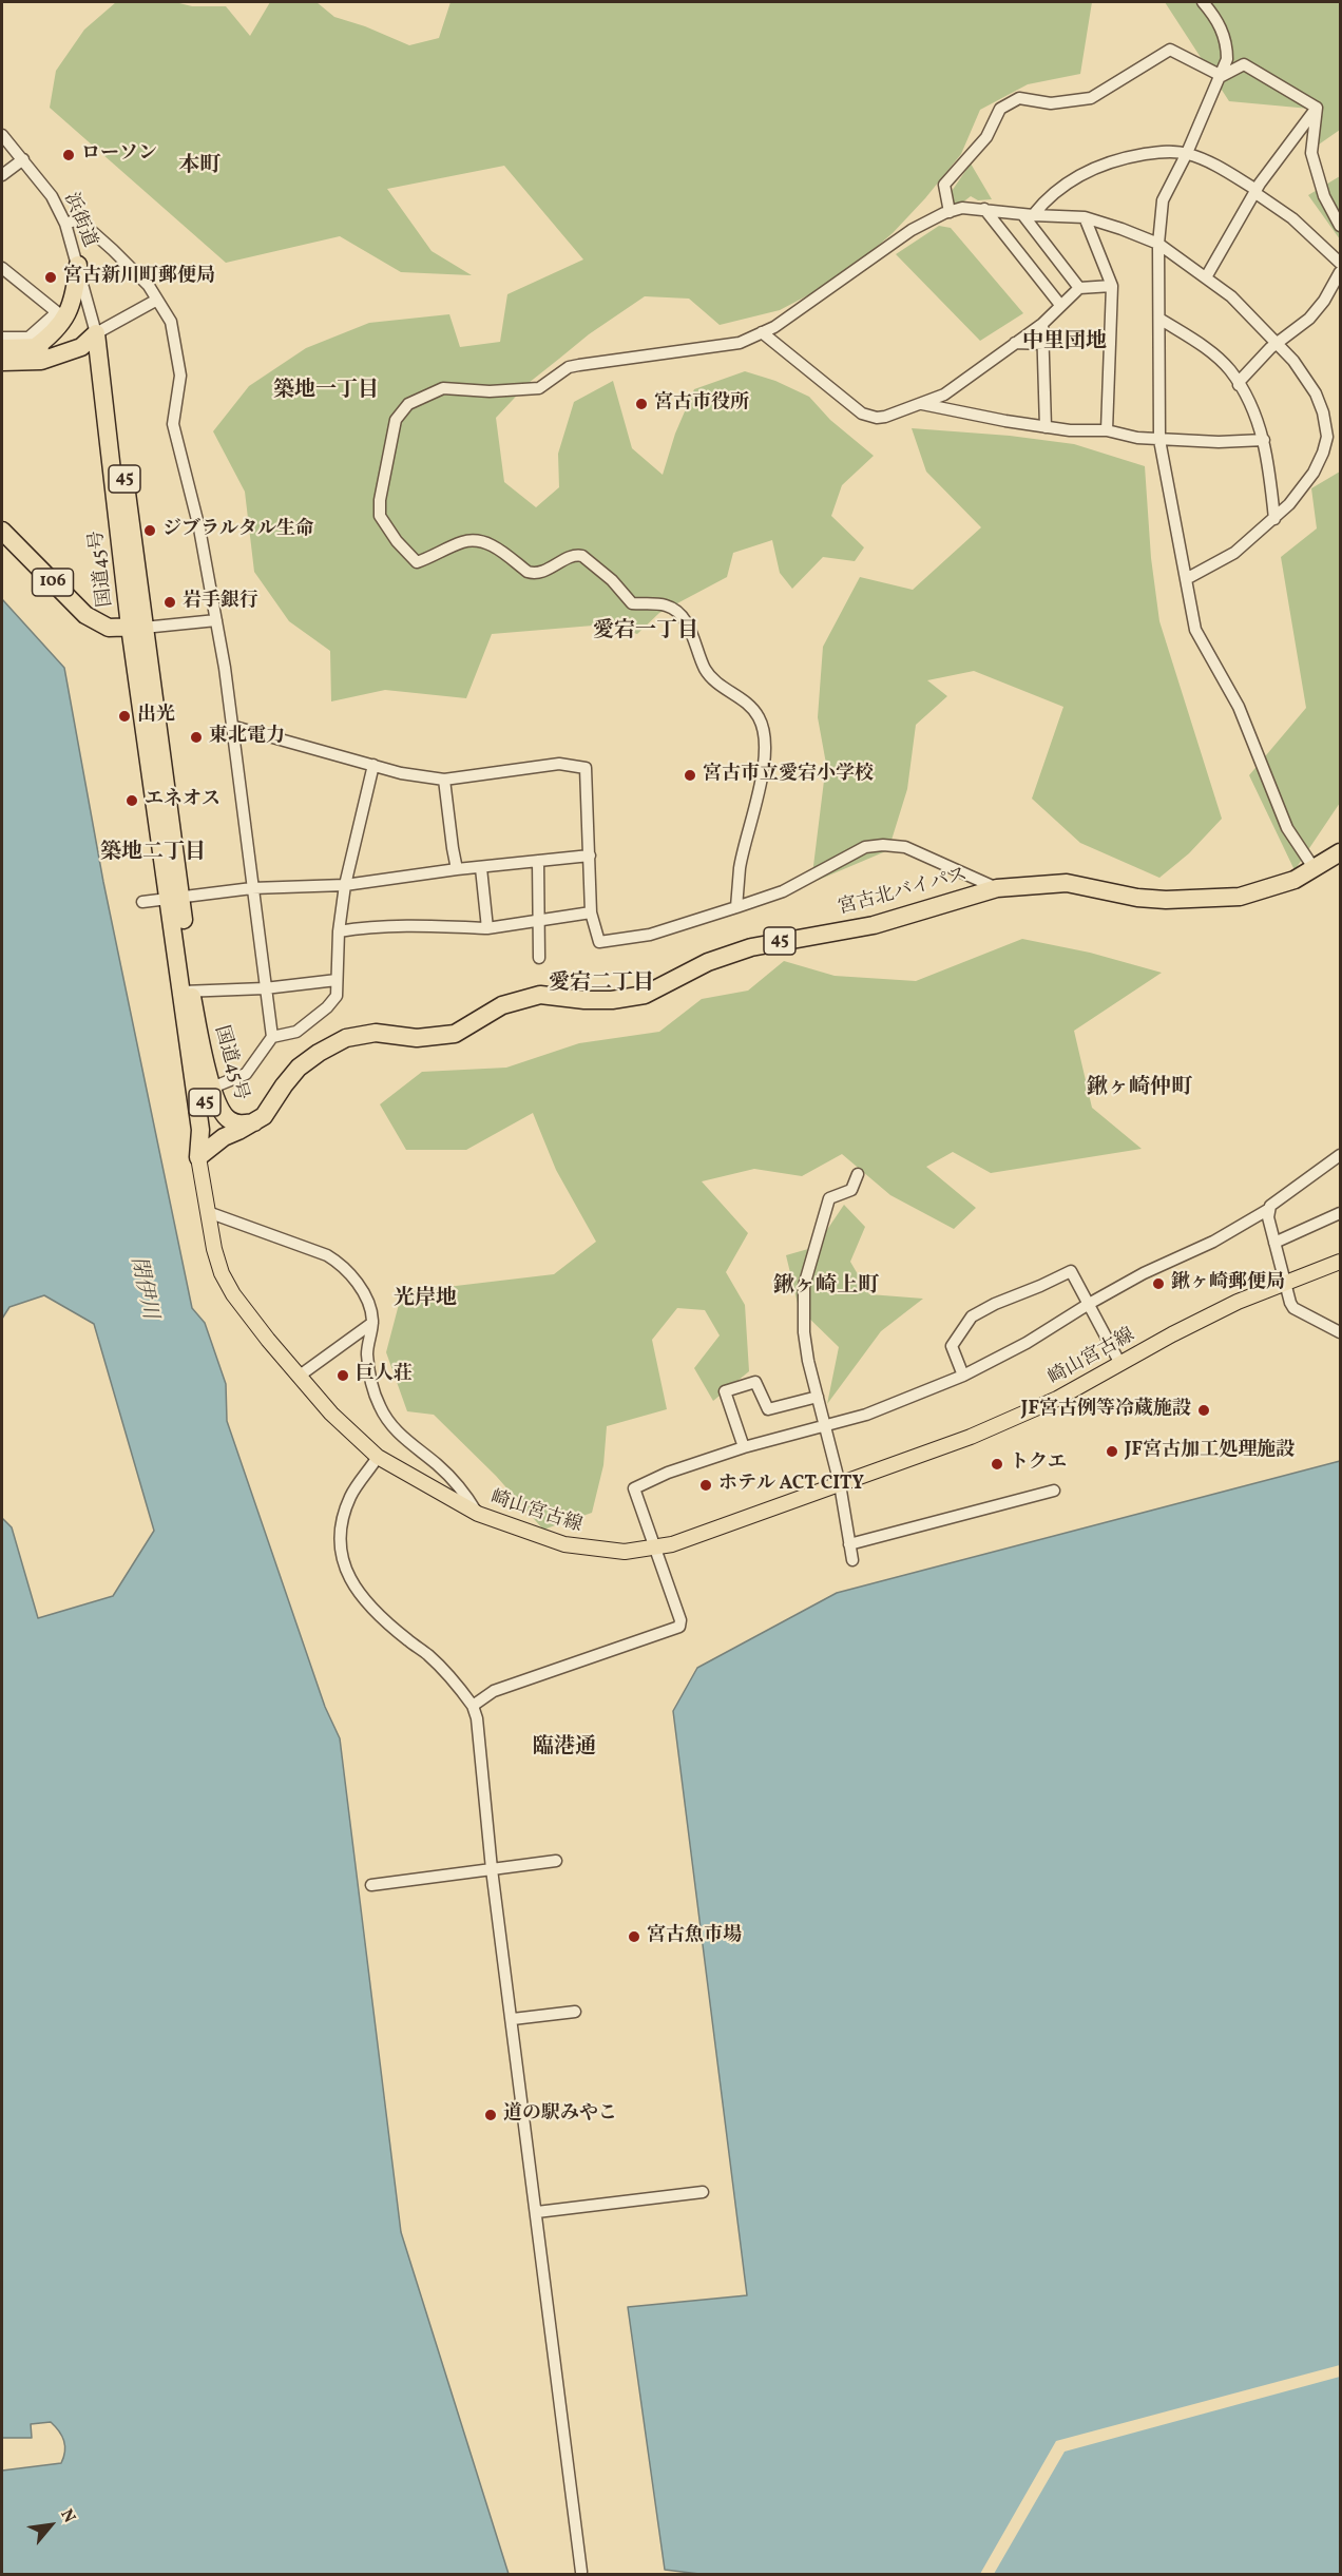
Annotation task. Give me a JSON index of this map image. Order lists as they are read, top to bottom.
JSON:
{
  "streets": {
    "highway": [
      "45",
      "国道45号",
      "106",
      "宮古北バイパス"
    ],
    "main road": ["崎山宮古線"],
    "street": ["浜街道"]
  },
  "crossings": [
    ["浜街道", "国道45号"],
    ["45", "国道45号"],
    ["45", "崎山宮古線"],
    ["国道45号", "106"],
    ["国道45号", "宮古北バイパス"]
  ],
  "districts": [
    "本町",
    "中里団地",
    "築地一丁目",
    "愛宕一丁目",
    "築地二丁目",
    "愛宕二丁目",
    "鍬ヶ崎仲町",
    "鍬ヶ崎上町",
    "光岸地",
    "臨港通"
  ],
  "water": ["閉伊川"],
  "places": [
    "ローソン",
    "宮古新川町郵便局",
    "宮古市役所",
    "ジブラルタル生命",
    "岩手銀行",
    "出光",
    "東北電力",
    "宮古市立愛宕小学校",
    "エネオス",
    "鍬ヶ崎郵便局",
    "巨人荘",
    "JF宮古例等冷蔵施設",
    "JF宮古加工処理施設",
    "トクエ",
    "ホテル ACT CITY",
    "宮古魚市場",
    "道の駅みやこ"
  ],
  "north": "top right"
}
